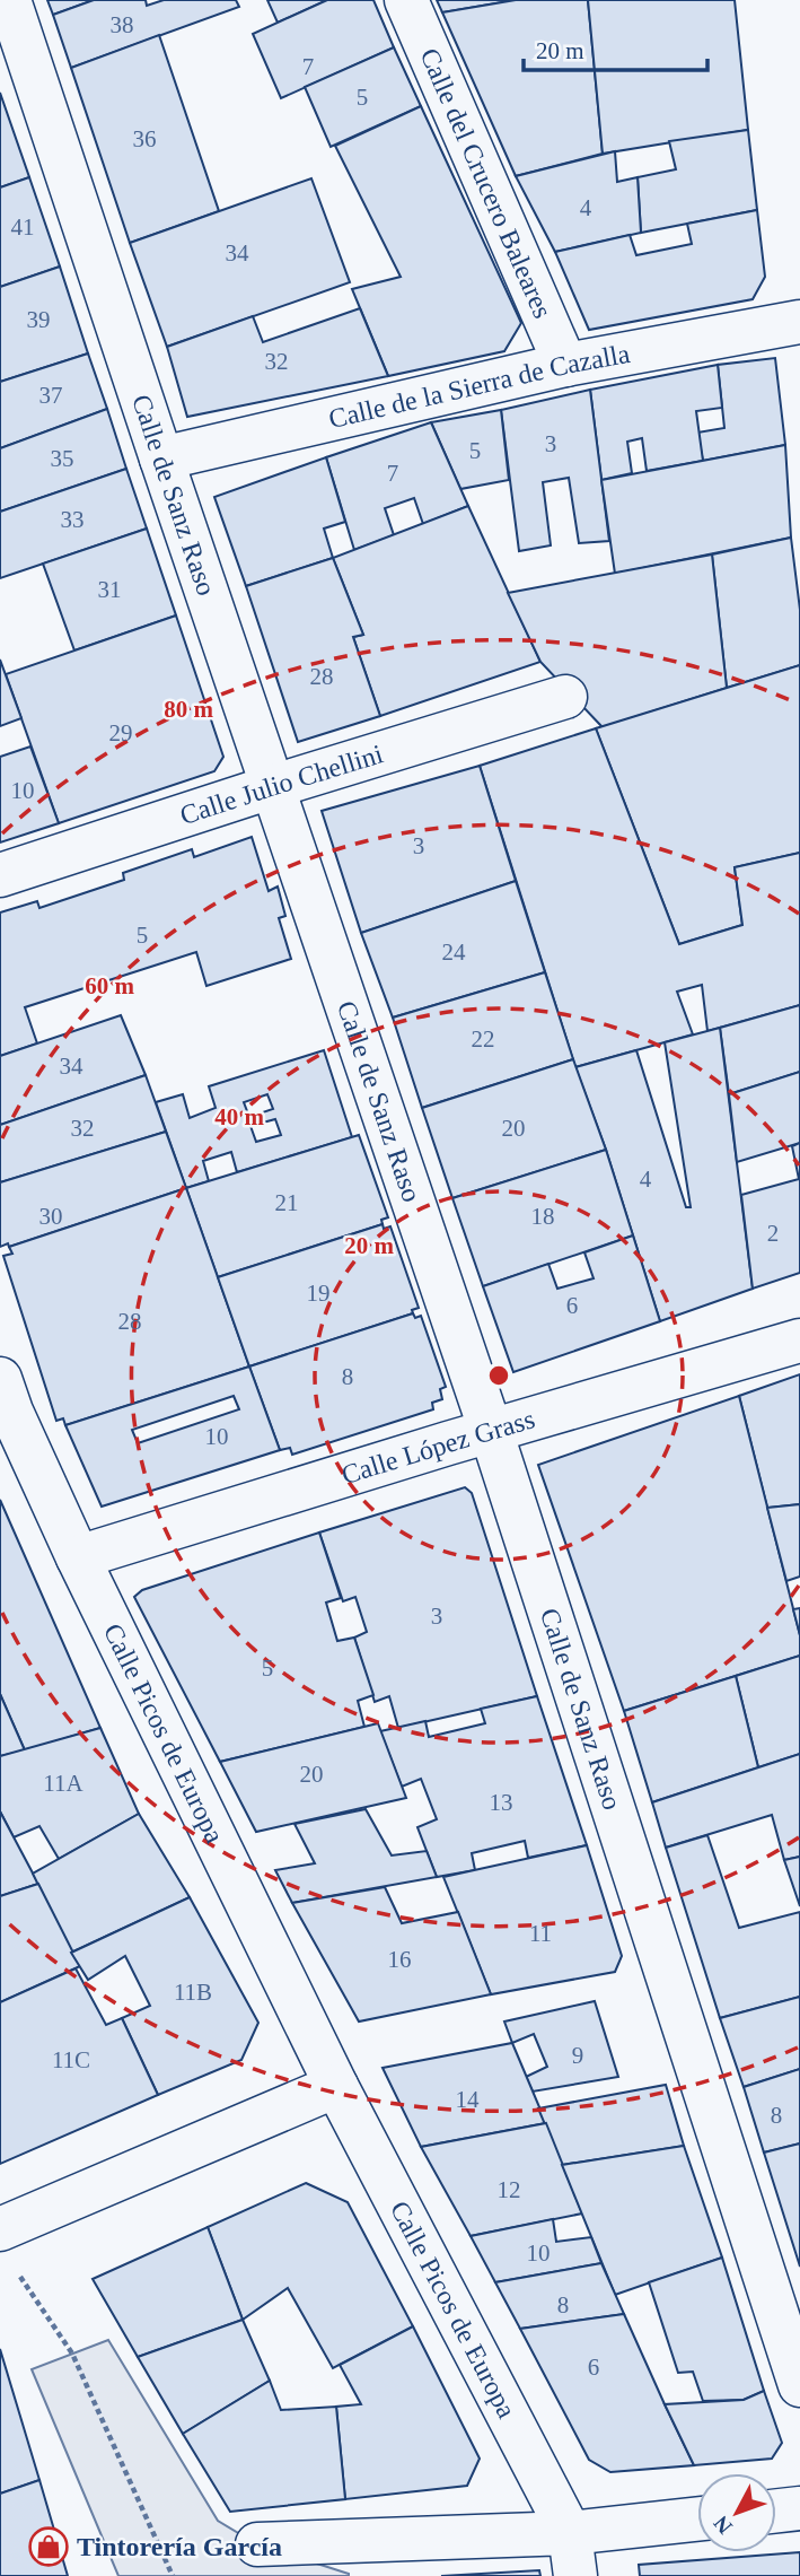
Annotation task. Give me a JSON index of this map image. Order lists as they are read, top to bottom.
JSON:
{
  "streets": {
    "street": [
      "Calle del Crucero Baleares",
      "Calle de la Sierra de Cazalla",
      "Calle de Sanz Raso",
      "Calle Julio Chellini",
      "Calle López Grass",
      "Calle Picos de Europa"
    ]
  },
  "crossings": [
    ["Calle del Crucero Baleares", "Calle de la Sierra de Cazalla"],
    ["Calle de la Sierra de Cazalla", "Calle de Sanz Raso"],
    ["Calle de Sanz Raso", "Calle Julio Chellini"],
    ["Calle de Sanz Raso", "Calle López Grass"],
    ["Calle López Grass", "Calle Picos de Europa"]
  ],
  "places": {
    "shop": ["Tintorería García"]
  },
  "house_numbers": [
    "38",
    "7",
    "5",
    "36",
    "4",
    "41",
    "34",
    "39",
    "32",
    "37",
    "3",
    "5",
    "35",
    "7",
    "33",
    "31",
    "28",
    "29",
    "10",
    "3",
    "5",
    "24",
    "22",
    "34",
    "32",
    "20",
    "4",
    "21",
    "30",
    "18",
    "2",
    "19",
    "6",
    "28",
    "8",
    "10",
    "3",
    "5",
    "20",
    "11A",
    "13",
    "11",
    "16",
    "11B",
    "9",
    "11C",
    "14",
    "8",
    "12",
    "10",
    "8",
    "6"
  ],
  "scale_bar": "20 m",
  "north": "bottom left",
  "rings": [
    "80 m",
    "60 m",
    "40 m",
    "20 m"
  ]
}
